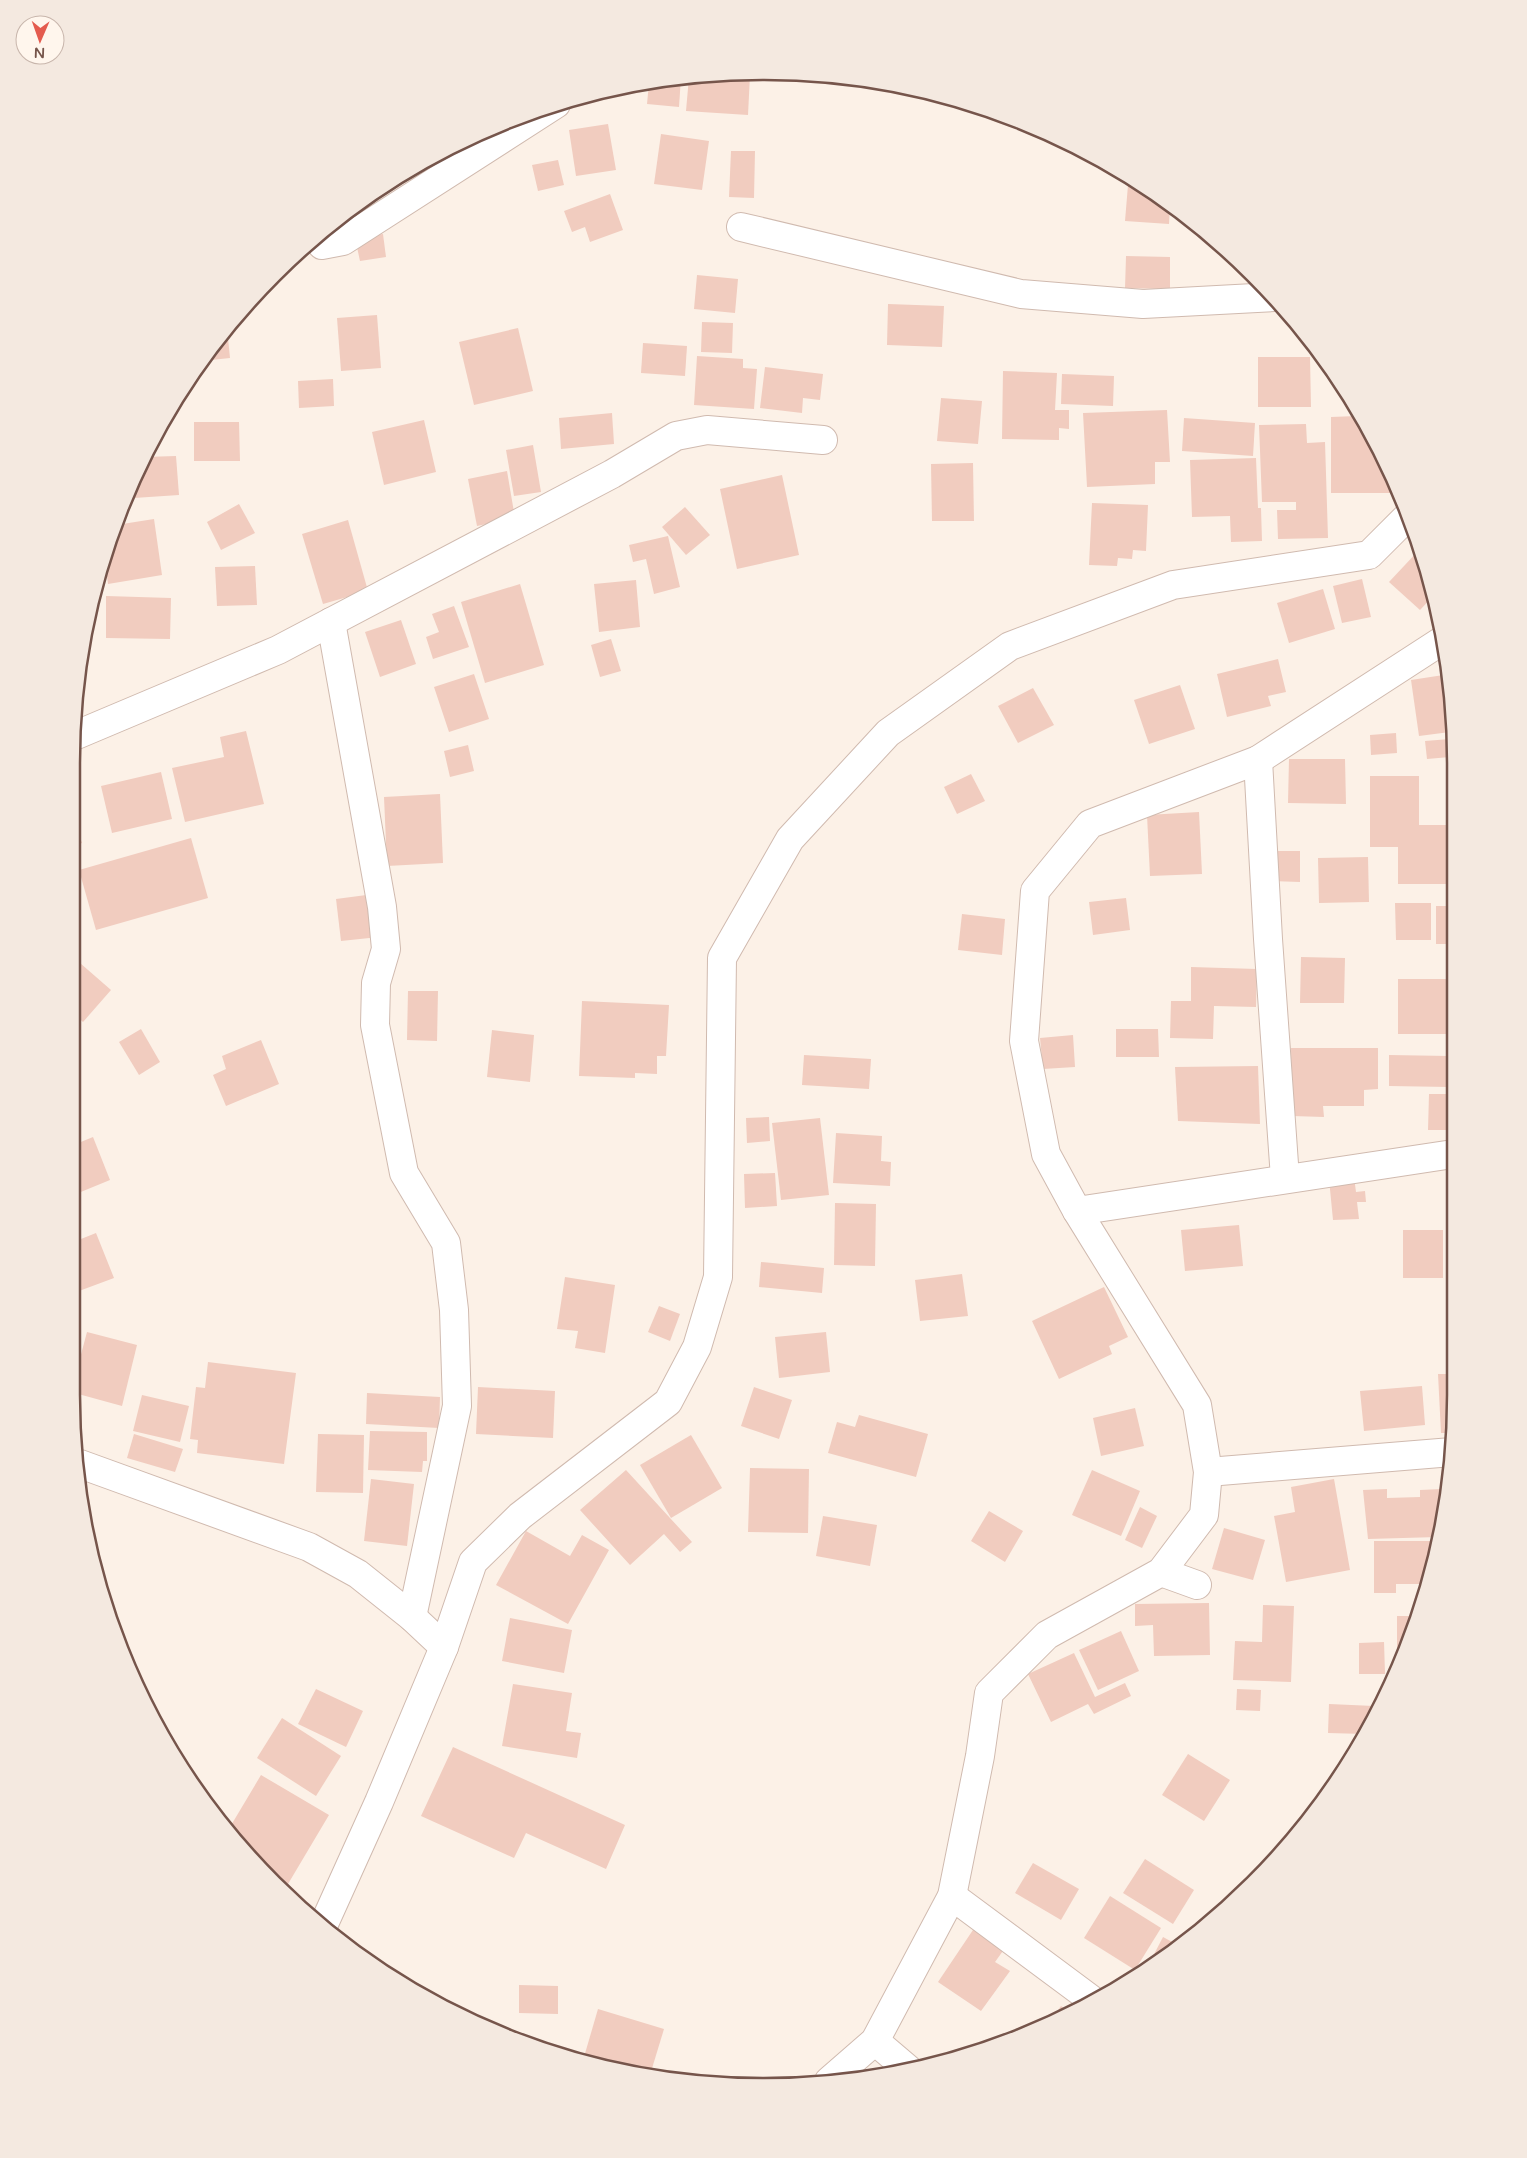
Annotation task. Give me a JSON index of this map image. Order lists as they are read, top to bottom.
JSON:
{
  "north": "bottom"
}
